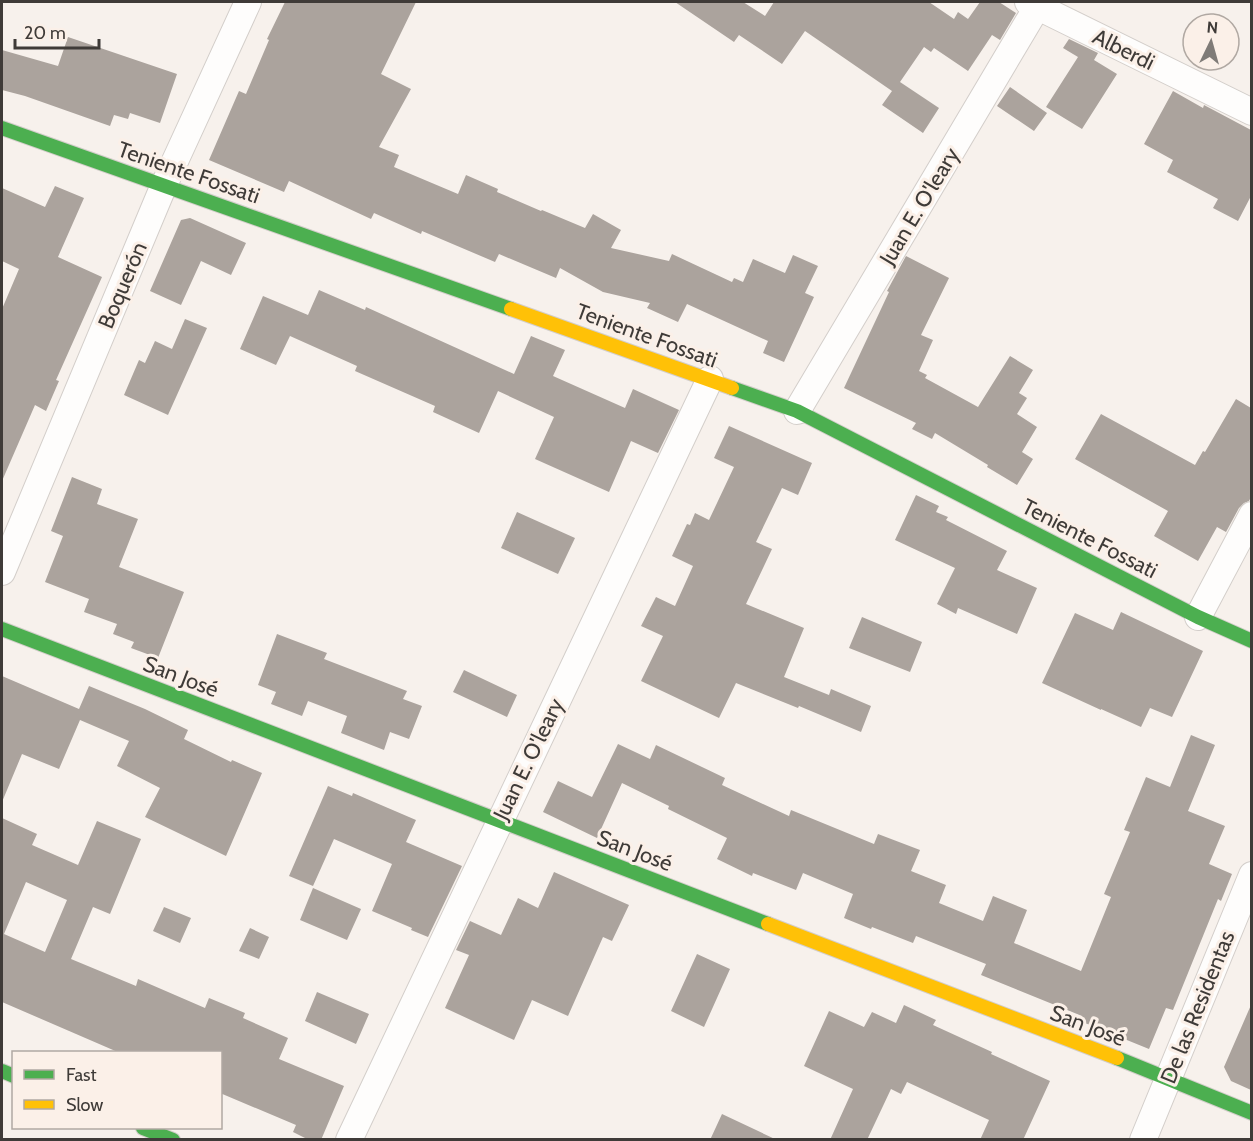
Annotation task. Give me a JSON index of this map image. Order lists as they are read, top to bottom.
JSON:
{
  "streets": {
    "street": [
      "Alberdi",
      "Teniente Fossati",
      "Juan E. O'leary",
      "Boquerón",
      "San José",
      "De las Residentas"
    ]
  },
  "crossings": [
    ["Alberdi", "Juan E. O'leary"],
    ["Teniente Fossati", "Juan E. O'leary"],
    ["Teniente Fossati", "Boquerón"],
    ["Juan E. O'leary", "San José"],
    ["San José", "De las Residentas"]
  ],
  "legend": ["Fast", "Slow"],
  "scale_bar": "20 m",
  "north": "top"
}
